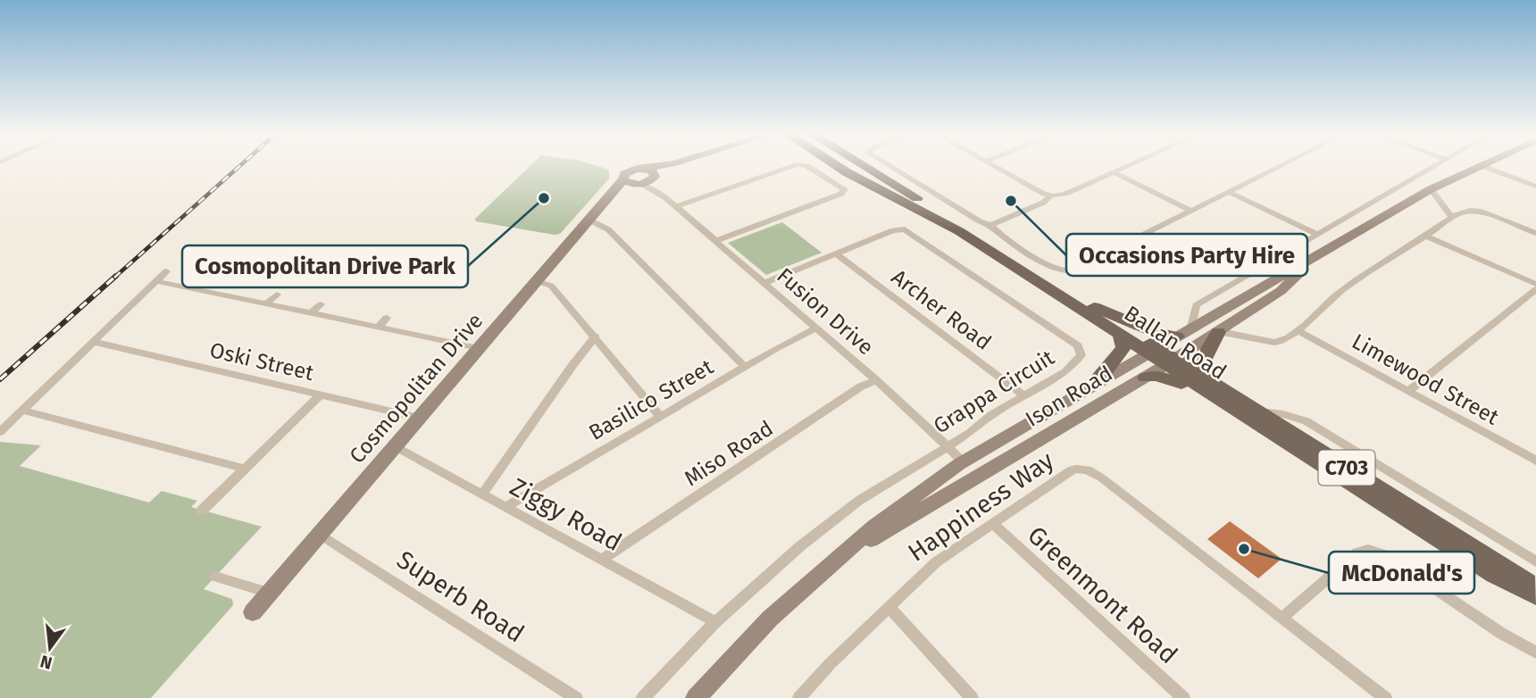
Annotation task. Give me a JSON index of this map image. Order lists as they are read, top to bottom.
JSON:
{
  "streets": {
    "main road": [
      "Ballan Road",
      "Cosmopolitan Drive",
      "Ison Road",
      "C703"
    ],
    "street": [
      "Archer Road",
      "Fusion Drive",
      "Oski Street",
      "Limewood Street",
      "Grappa Circuit",
      "Basilico Street",
      "Miso Road",
      "Happiness Way",
      "Ziggy Road",
      "Greenmont Road",
      "Superb Road"
    ]
  },
  "crossings": [
    ["Archer Road", "Grappa Circuit"],
    ["Fusion Drive", "Cosmopolitan Drive"],
    ["Fusion Drive", "Grappa Circuit"],
    ["Fusion Drive", "Ison Road"],
    ["Fusion Drive", "Basilico Street"],
    ["Fusion Drive", "Miso Road"],
    ["Ballan Road", "Ison Road"],
    ["Oski Street", "Cosmopolitan Drive"],
    ["Cosmopolitan Drive", "Ziggy Road"],
    ["Cosmopolitan Drive", "Superb Road"],
    ["Grappa Circuit", "Ziggy Road"],
    ["Basilico Street", "Ziggy Road"],
    ["Miso Road", "Ziggy Road"],
    ["Happiness Way", "Greenmont Road"]
  ],
  "places": ["Cosmopolitan Drive Park", "Occasions Party Hire", "McDonald's"],
  "north": "bottom"
}
